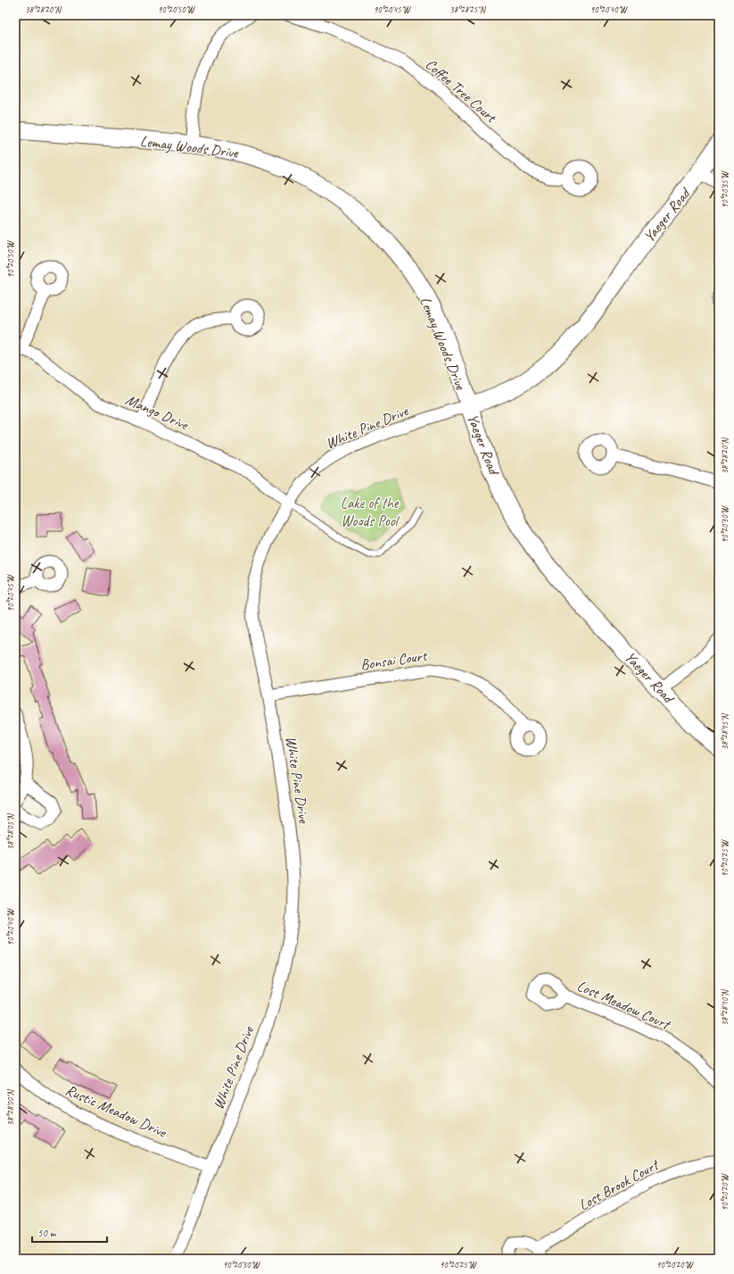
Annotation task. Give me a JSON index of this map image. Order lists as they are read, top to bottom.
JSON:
{
  "streets": {
    "street": [
      "Coffee Tree Court",
      "Lemay Woods Drive",
      "Yaeger Road",
      "Mango Drive",
      "White Pine Drive",
      "Bonsai Court",
      "Lost Meadow Court",
      "Rustic Meadow Drive",
      "Lost Brook Court"
    ]
  },
  "crossings": [
    ["Lemay Woods Drive", "Yaeger Road"],
    ["Lemay Woods Drive", "White Pine Drive"],
    ["Yaeger Road", "White Pine Drive"],
    ["Mango Drive", "White Pine Drive"],
    ["White Pine Drive", "Bonsai Court"],
    ["White Pine Drive", "Rustic Meadow Drive"]
  ],
  "parks": ["Lake of the Woods Pool"],
  "scale_bar": "50 m",
  "coordinates": [
    "38°28'20\"N",
    "90°20'50\"W",
    "90°20'45\"W",
    "38°28'25\"N",
    "90°20'40\"W",
    "90°20'35\"W",
    "90°20'30\"W",
    "38°28'15\"N",
    "38°28'05\"N",
    "90°20'25\"W",
    "38°28'10\"N",
    "38°28'00\"N",
    "90°20'20\"W"
  ]
}
